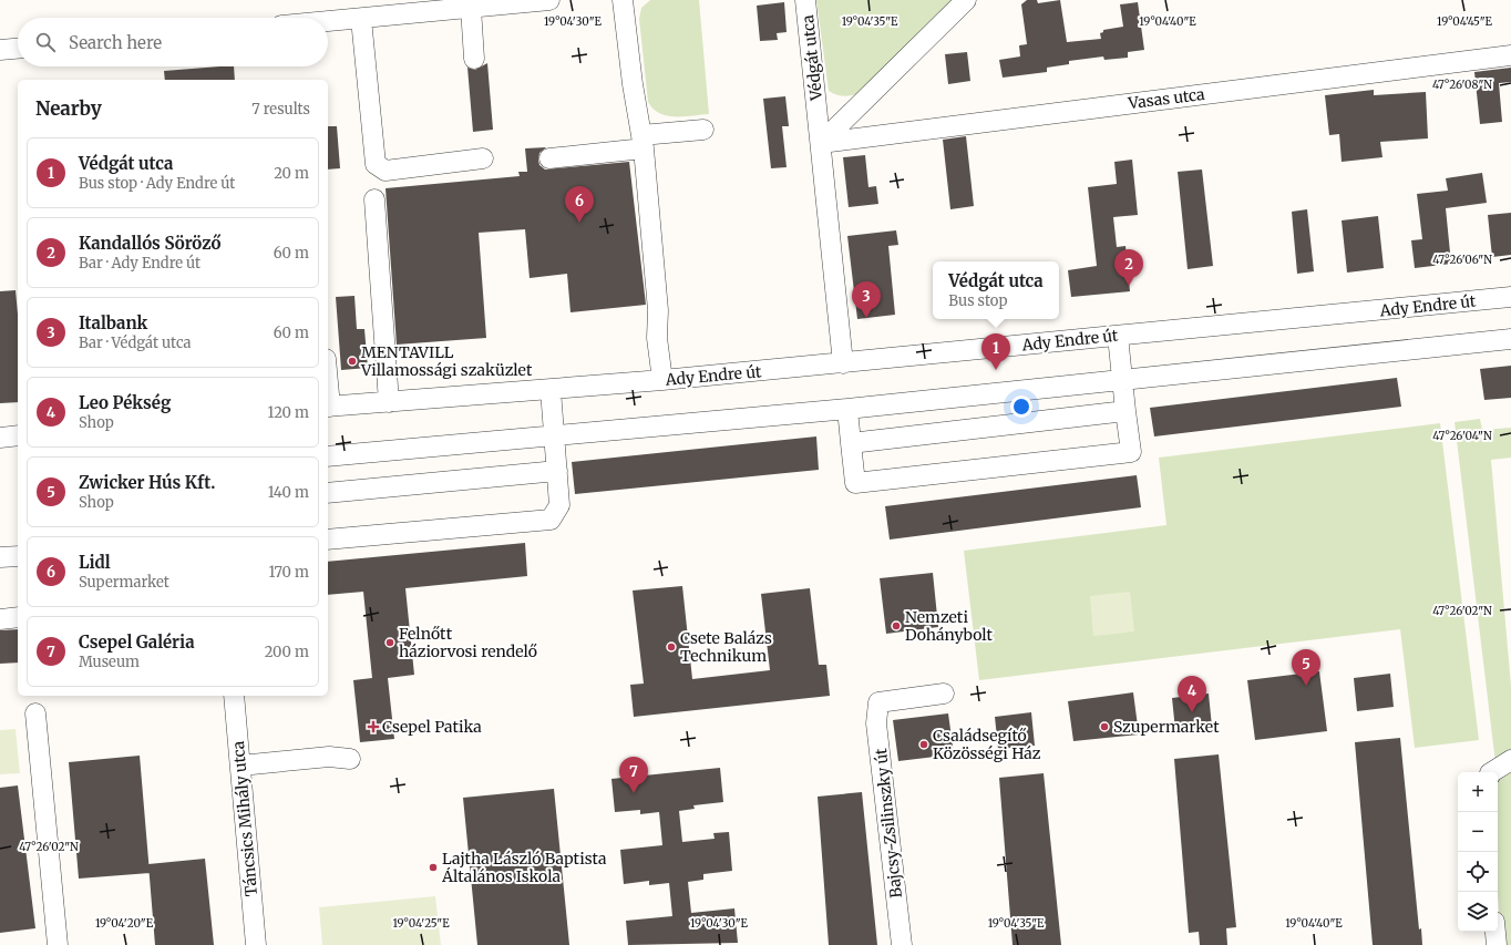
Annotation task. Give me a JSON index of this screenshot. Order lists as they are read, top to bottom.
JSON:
{
  "streets": {
    "street": [
      "Védgát utca",
      "Vasas utca",
      "Ady Endre út",
      "Táncsics Mihály utca",
      "Bajcsy-Zsilinszky út"
    ]
  },
  "crossings": [
    ["Védgát utca", "Vasas utca"],
    ["Védgát utca", "Ady Endre út"]
  ],
  "places": {
    "other": [
      "MENTAVILL Villamossági szaküzlet",
      "Nemzeti Dohánybolt",
      "Felnőtt háziorvosi rendelő",
      "Csete Balázs Technikum",
      "Szupermarket",
      "Családsegítő Közösségi Ház",
      "Lajtha László Baptista Általános Iskola"
    ],
    "health": ["Csepel Patika"]
  },
  "page": {
    "search": "Search here",
    "heading": ["Nearby", "7 results"],
    "list": [
      {
        "mark": "1",
        "name": "Védgát utca",
        "note": "Bus stop · Ady Endre út",
        "value": "20 m"
      },
      {
        "mark": "2",
        "name": "Kandallós Söröző",
        "note": "Bar · Ady Endre út",
        "value": "60 m"
      },
      {
        "mark": "3",
        "name": "Italbank",
        "note": "Bar · Védgát utca",
        "value": "60 m"
      },
      {
        "mark": "4",
        "name": "Leo Pékség",
        "note": "Shop",
        "value": "120 m"
      },
      {
        "mark": "5",
        "name": "Zwicker Hús Kft.",
        "note": "Shop",
        "value": "140 m"
      },
      {
        "mark": "6",
        "name": "Lidl",
        "note": "Supermarket",
        "value": "170 m"
      },
      {
        "mark": "7",
        "name": "Csepel Galéria",
        "note": "Museum",
        "value": "200 m"
      }
    ],
    "pins": [
      "6",
      "2",
      "3",
      "1",
      "5",
      "4",
      "7"
    ],
    "popup": ["Védgát utca", "Bus stop"],
    "map_buttons": ["+", "−"]
  },
  "coordinates": [
    "19°04'30\"E",
    "19°04'35\"E",
    "19°04'40\"E",
    "19°04'45\"E",
    "47°26'08\"N",
    "47°26'06\"N",
    "47°26'04\"N",
    "47°26'02\"N",
    "19°04'20\"E",
    "19°04'25\"E"
  ]
}
